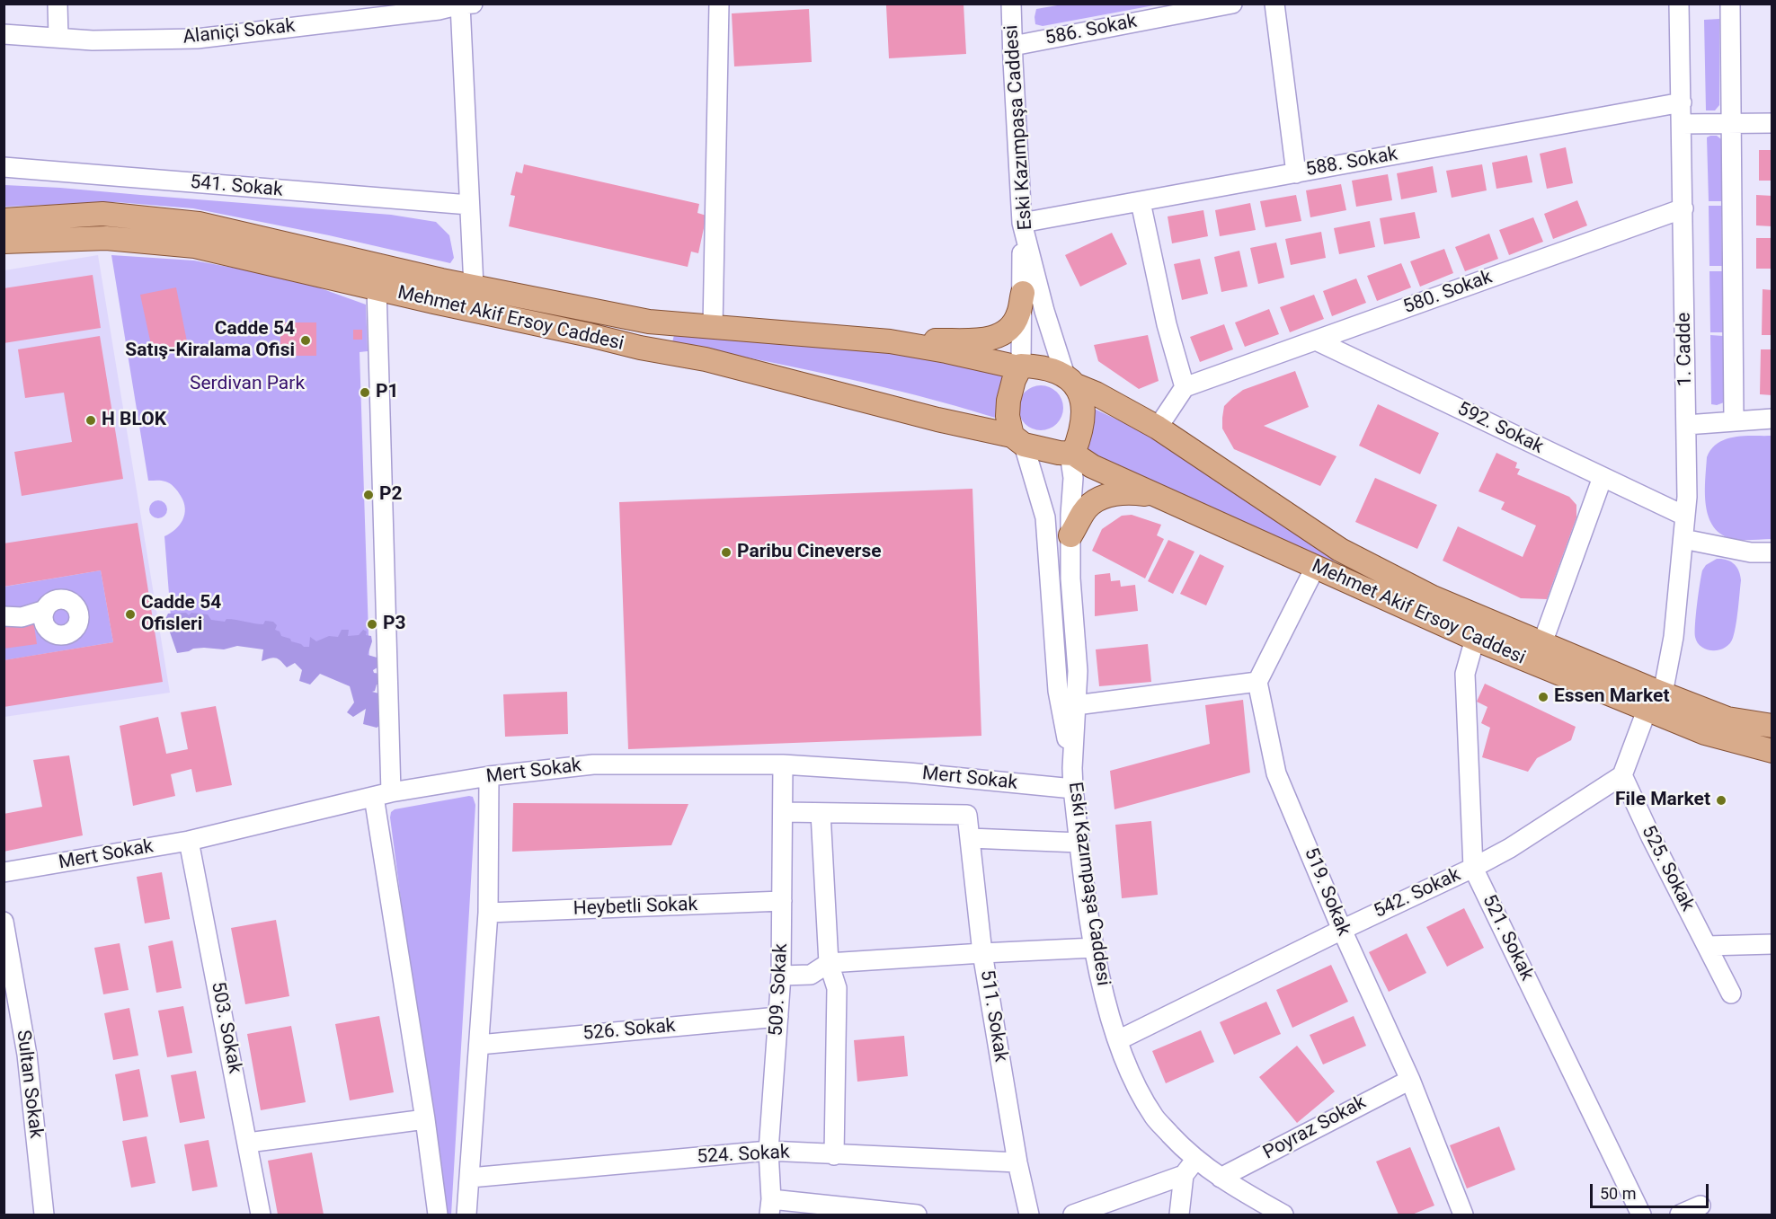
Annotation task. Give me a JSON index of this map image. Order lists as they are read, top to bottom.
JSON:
{
  "streets": {
    "main road": ["Mehmet Akif Ersoy Caddesi"],
    "street": [
      "586. Sokak",
      "Alaniçi Sokak",
      "Eski Kazımpaşa Caddesi",
      "588. Sokak",
      "541. Sokak",
      "580. Sokak",
      "1. Cadde",
      "592. Sokak",
      "Mert Sokak",
      "525. Sokak",
      "519. Sokak",
      "542. Sokak",
      "Heybetli Sokak",
      "521. Sokak",
      "509. Sokak",
      "511. Sokak",
      "503. Sokak",
      "526. Sokak",
      "Sultan Sokak",
      "Poyraz Sokak",
      "524. Sokak"
    ]
  },
  "crossings": [
    ["586. Sokak", "Eski Kazımpaşa Caddesi"],
    ["Eski Kazımpaşa Caddesi", "588. Sokak"],
    ["Eski Kazımpaşa Caddesi", "Mehmet Akif Ersoy Caddesi"],
    ["Eski Kazımpaşa Caddesi", "Mert Sokak"],
    ["Eski Kazımpaşa Caddesi", "542. Sokak"],
    ["Eski Kazımpaşa Caddesi", "Poyraz Sokak"],
    ["588. Sokak", "1. Cadde"],
    ["580. Sokak", "1. Cadde"],
    ["580. Sokak", "592. Sokak"],
    ["Mehmet Akif Ersoy Caddesi", "1. Cadde"],
    ["Mehmet Akif Ersoy Caddesi", "521. Sokak"],
    ["1. Cadde", "592. Sokak"],
    ["Mert Sokak", "509. Sokak"],
    ["Mert Sokak", "503. Sokak"],
    ["525. Sokak", "542. Sokak"],
    ["519. Sokak", "542. Sokak"],
    ["519. Sokak", "Poyraz Sokak"],
    ["542. Sokak", "521. Sokak"],
    ["Heybetli Sokak", "509. Sokak"],
    ["509. Sokak", "526. Sokak"],
    ["509. Sokak", "524. Sokak"],
    ["511. Sokak", "524. Sokak"]
  ],
  "parks": ["Serdivan Park"],
  "places": [
    "Cadde 54 Satış-Kiralama Ofisi",
    "P1",
    "H BLOK",
    "P2",
    "Paribu Cineverse",
    "Cadde 54 Ofisleri",
    "P3",
    "Essen Market",
    "File Market"
  ],
  "scale_bar": "50 m"
}
